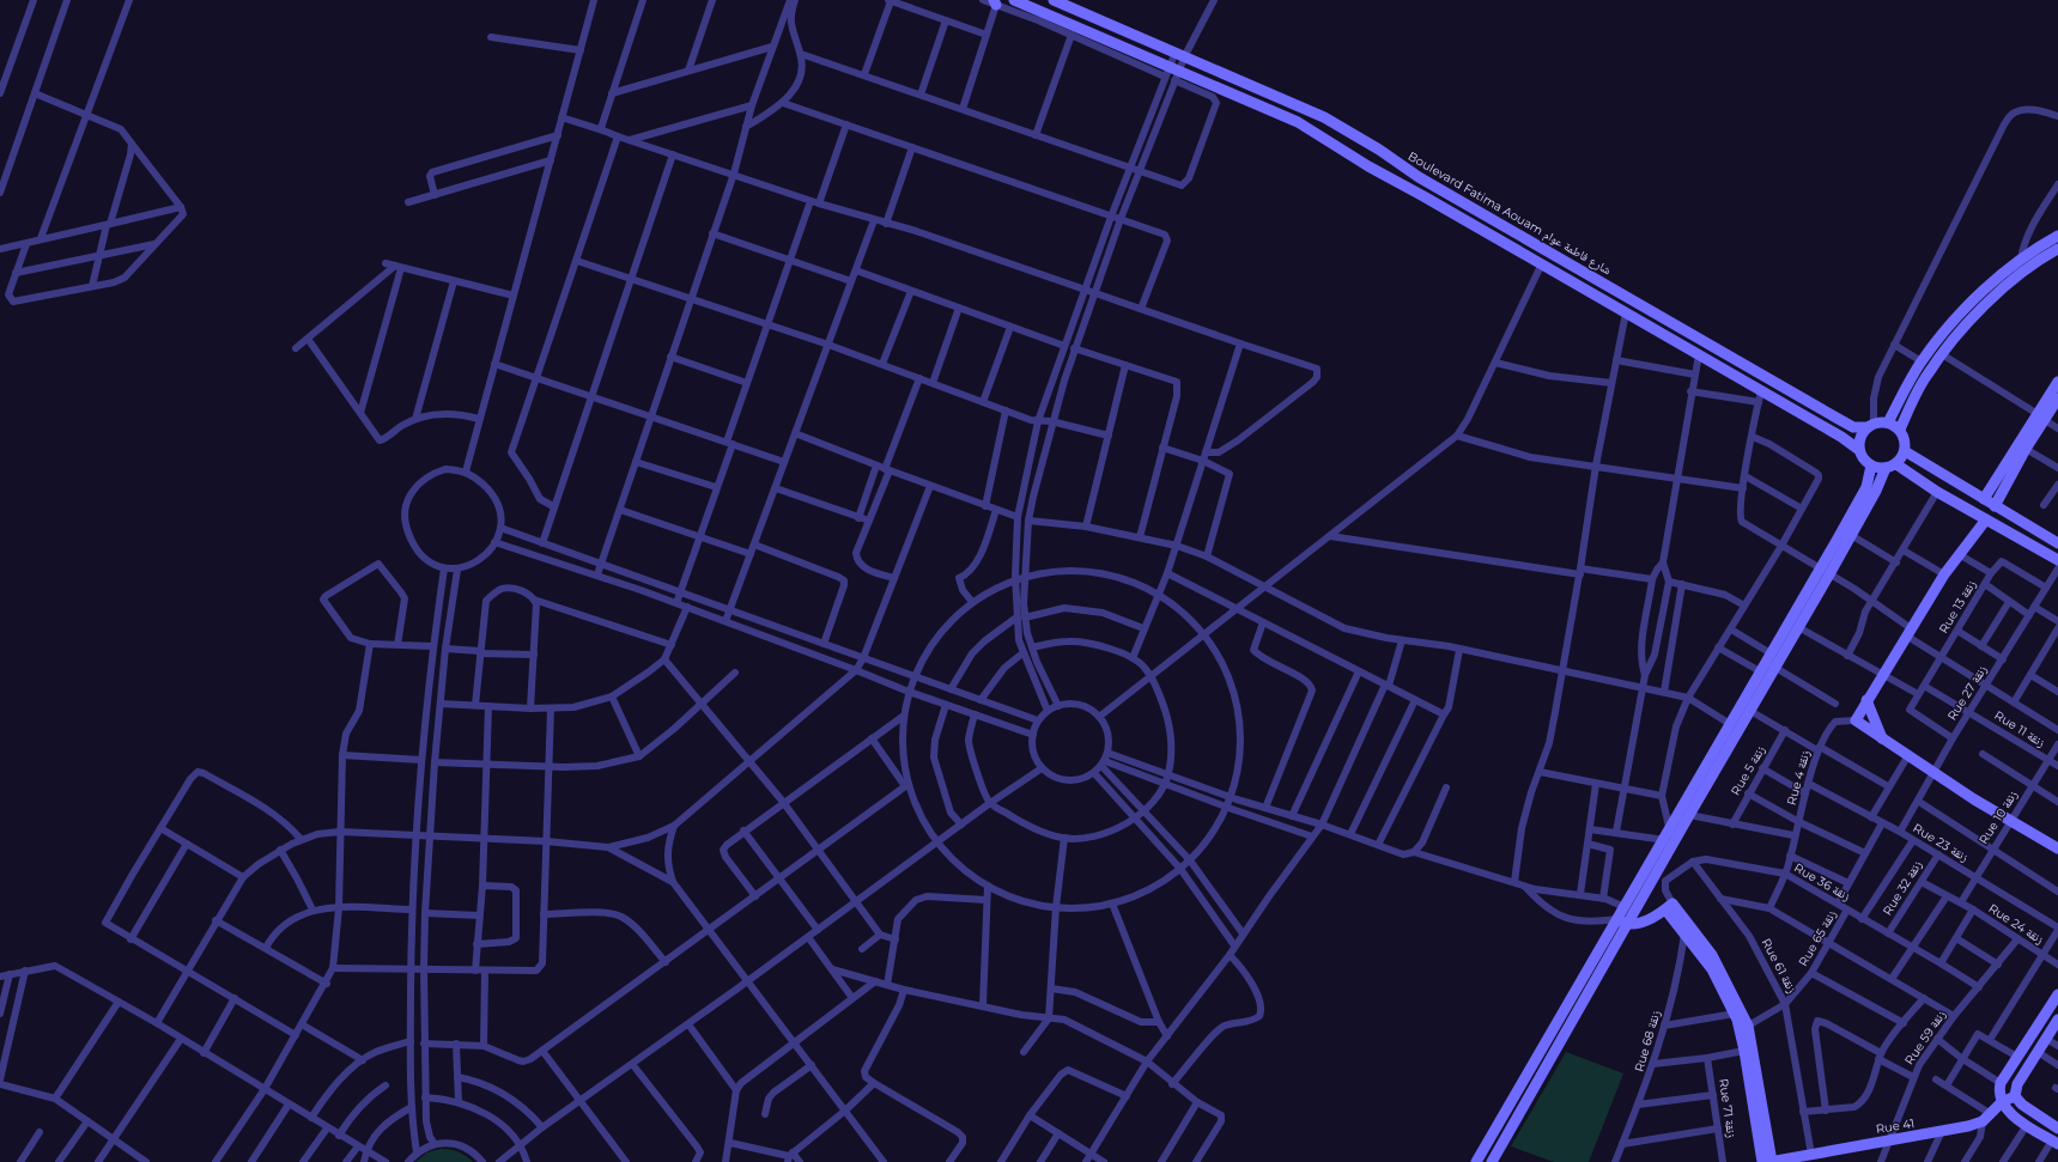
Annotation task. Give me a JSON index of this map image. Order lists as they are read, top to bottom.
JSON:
{
  "streets": {
    "main road": ["Boulevard Fatima Aouam شارع فاطمة عوام", "Rue 41"],
    "street": [
      "Rue 13 زنقة",
      "Rue 27 زنقة",
      "Rue 11 زنقة",
      "Rue 5 زنقة",
      "Rue 4 زنقة",
      "Rue 10 زنقة",
      "Rue 23 زنقة",
      "Rue 36 زنقة",
      "Rue 32 زنقة",
      "Rue 24 زنقة",
      "Rue 65 زنقة",
      "Rue 61 زنقة",
      "Rue 59 زنقة",
      "Rue 68 زنقة",
      "Rue 71 زنقة"
    ]
  },
  "crossings": [
    ["Rue 13 زنقة", "Rue 27 زنقة"],
    ["Rue 13 زنقة", "Rue 11 زنقة"],
    ["Rue 27 زنقة", "Rue 11 زنقة"],
    ["Rue 27 زنقة", "Rue 23 زنقة"],
    ["Rue 11 زنقة", "Rue 10 زنقة"],
    ["Rue 4 زنقة", "Rue 23 زنقة"],
    ["Rue 4 زنقة", "Rue 36 زنقة"],
    ["Rue 10 زنقة", "Rue 23 زنقة"],
    ["Rue 10 زنقة", "Rue 24 زنقة"],
    ["Rue 23 زنقة", "Rue 32 زنقة"],
    ["Rue 36 زنقة", "Rue 32 زنقة"],
    ["Rue 36 زنقة", "Rue 65 زنقة"],
    ["Rue 36 زنقة", "Rue 61 زنقة"],
    ["Rue 36 زنقة", "Rue 59 زنقة"],
    ["Rue 32 زنقة", "Rue 24 زنقة"],
    ["Rue 24 زنقة", "Rue 59 زنقة"],
    ["Rue 65 زنقة", "Rue 61 زنقة"],
    ["Rue 61 زنقة", "Rue 41"],
    ["Rue 59 زنقة", "Rue 41"]
  ]
}
